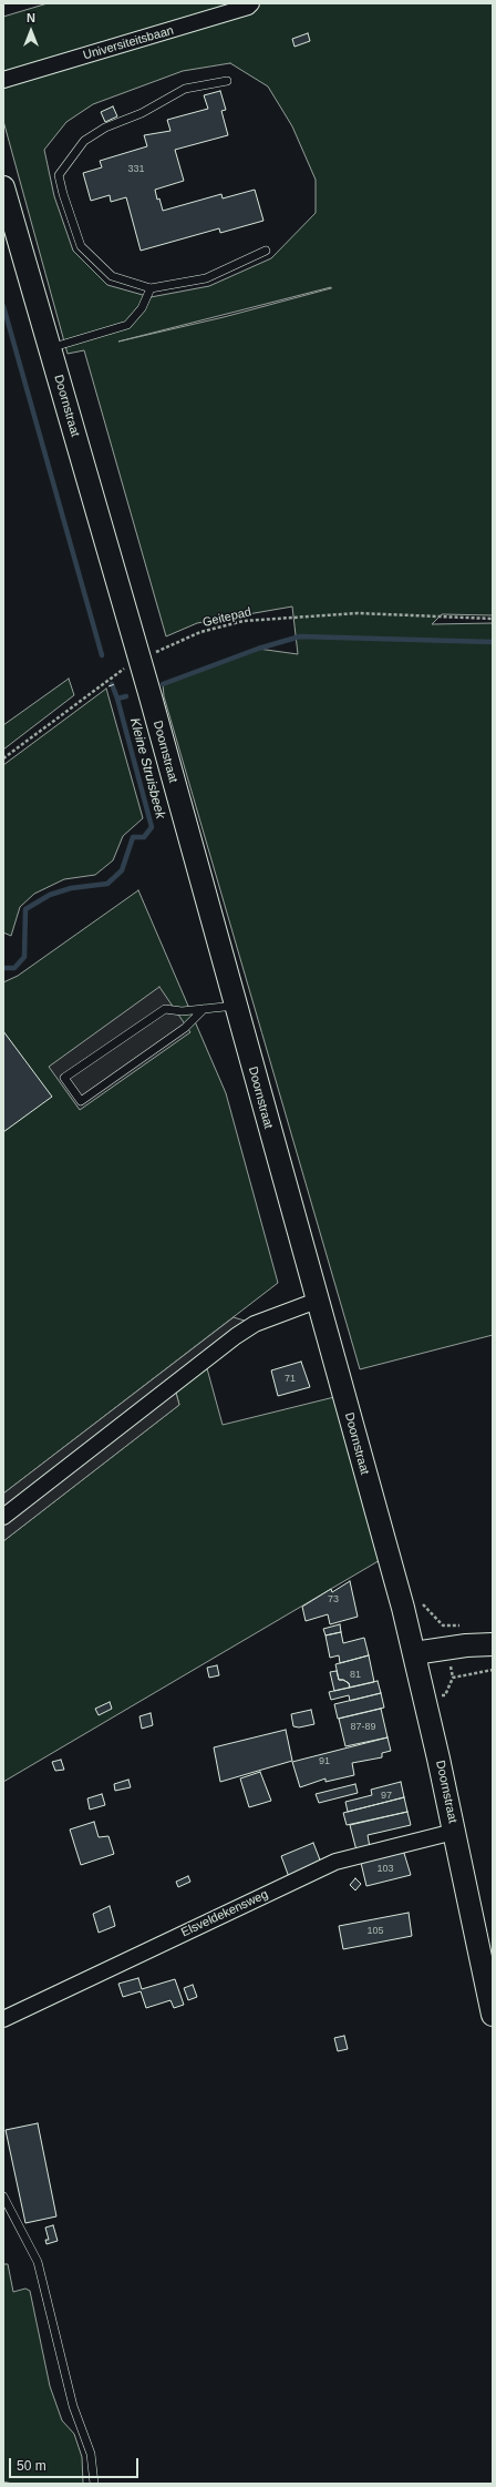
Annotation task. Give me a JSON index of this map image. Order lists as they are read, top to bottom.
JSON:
{
  "streets": {
    "street": ["Universiteitsbaan", "Doornstraat", "Elsveldekensweg"],
    "path": ["Geitepad"]
  },
  "crossings": [
    ["Doornstraat", "Geitepad"],
    ["Doornstraat", "Elsveldekensweg"]
  ],
  "water": ["Kleine Struisbeek"],
  "house_numbers": [
    "331",
    "71",
    "73",
    "81",
    "87-89",
    "91",
    "97",
    "103",
    "105"
  ],
  "scale_bar": "50 m",
  "north": "top"
}
